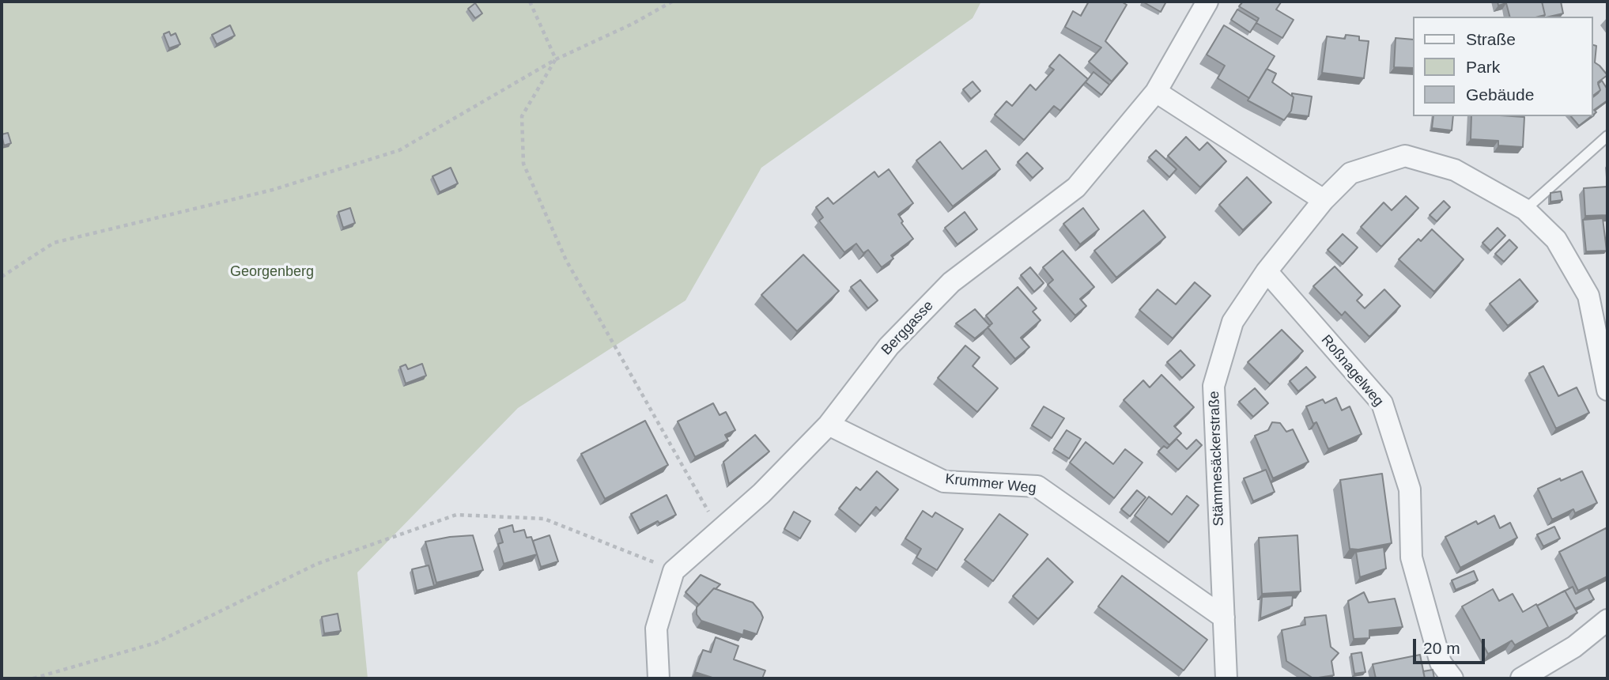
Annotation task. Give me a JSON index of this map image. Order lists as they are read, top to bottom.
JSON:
{
  "streets": {
    "street": [
      "Berggasse",
      "Roßnagelweg",
      "Stämmesäckerstraße",
      "Krummer Weg"
    ]
  },
  "crossings": [
    ["Berggasse", "Krummer Weg"],
    ["Roßnagelweg", "Stämmesäckerstraße"],
    ["Stämmesäckerstraße", "Krummer Weg"]
  ],
  "parks": ["Georgenberg"],
  "legend": ["Straße", "Park", "Gebäude"],
  "scale_bar": "20 m"
}
